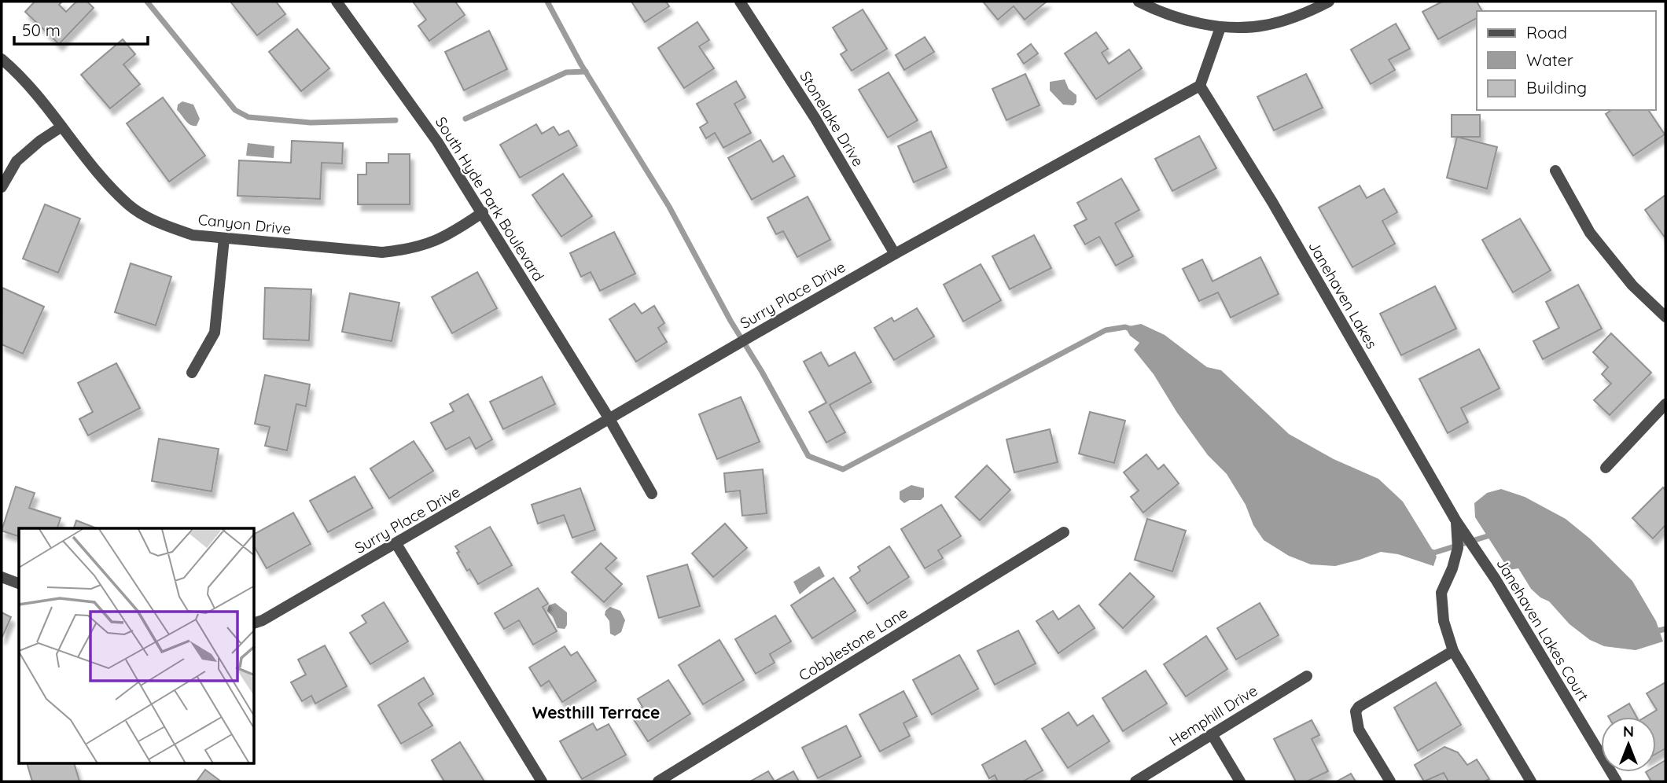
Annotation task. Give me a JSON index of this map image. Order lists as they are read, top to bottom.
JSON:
{
  "streets": {
    "street": [
      "Stonelake Drive",
      "South Hyde Park Boulevard",
      "Canyon Drive",
      "Surry Place Drive",
      "Janehaven Lakes",
      "Janehaven Lakes Court",
      "Cobblestone Lane",
      "Hemphill Drive"
    ]
  },
  "crossings": [
    ["Stonelake Drive", "Surry Place Drive"],
    ["South Hyde Park Boulevard", "Canyon Drive"],
    ["South Hyde Park Boulevard", "Surry Place Drive"],
    ["Surry Place Drive", "Janehaven Lakes"],
    ["Janehaven Lakes", "Janehaven Lakes Court"]
  ],
  "districts": ["Westhill Terrace"],
  "legend": ["Road", "Water", "Building"],
  "scale_bar": "50 m",
  "north": "top"
}
